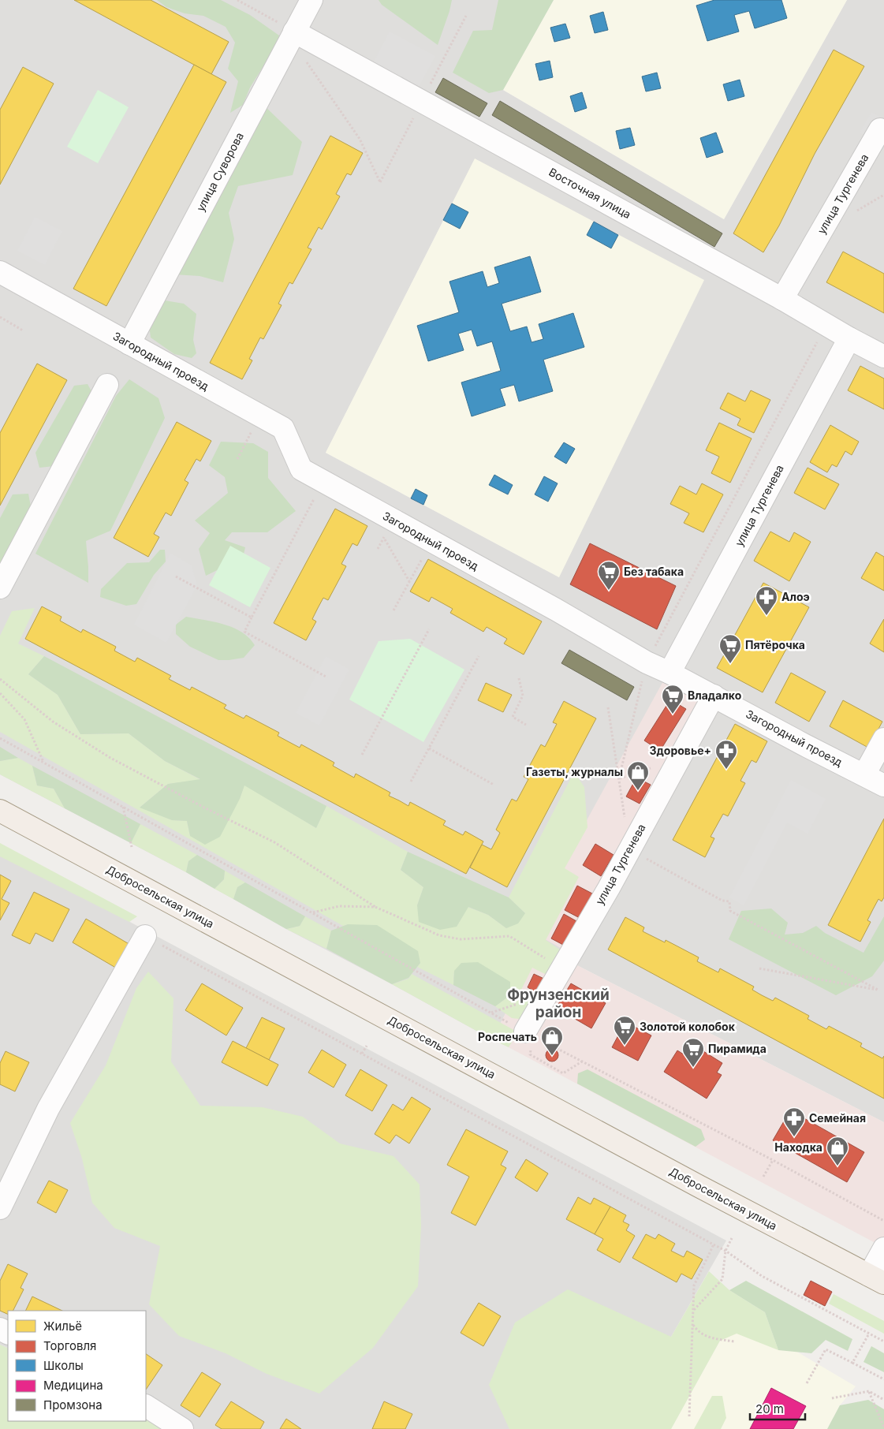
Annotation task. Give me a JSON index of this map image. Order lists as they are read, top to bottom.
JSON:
{
  "streets": {
    "main road": ["Добросельская улица"],
    "street": [
      "улица Суворова",
      "Восточная улица",
      "улица Тургенева",
      "Загородный проезд"
    ]
  },
  "crossings": [
    ["улица Суворова", "Восточная улица"],
    ["улица Суворова", "Загородный проезд"],
    ["Восточная улица", "улица Тургенева"],
    ["улица Тургенева", "Загородный проезд"]
  ],
  "districts": ["Фрунзенский район"],
  "places": {
    "supermarket": [
      "Без табака",
      "Пятёрочка",
      "Владалко",
      "Золотой колобок",
      "Пирамида"
    ],
    "pharmacy": ["Алоэ", "Здоровье+", "Семейная"],
    "shop": ["Газеты, журналы", "Роспечать", "Находка"]
  },
  "legend": [
    "Жильё",
    "Торговля",
    "Школы",
    "Медицина",
    "Промзона"
  ],
  "scale_bar": "20 m"
}
